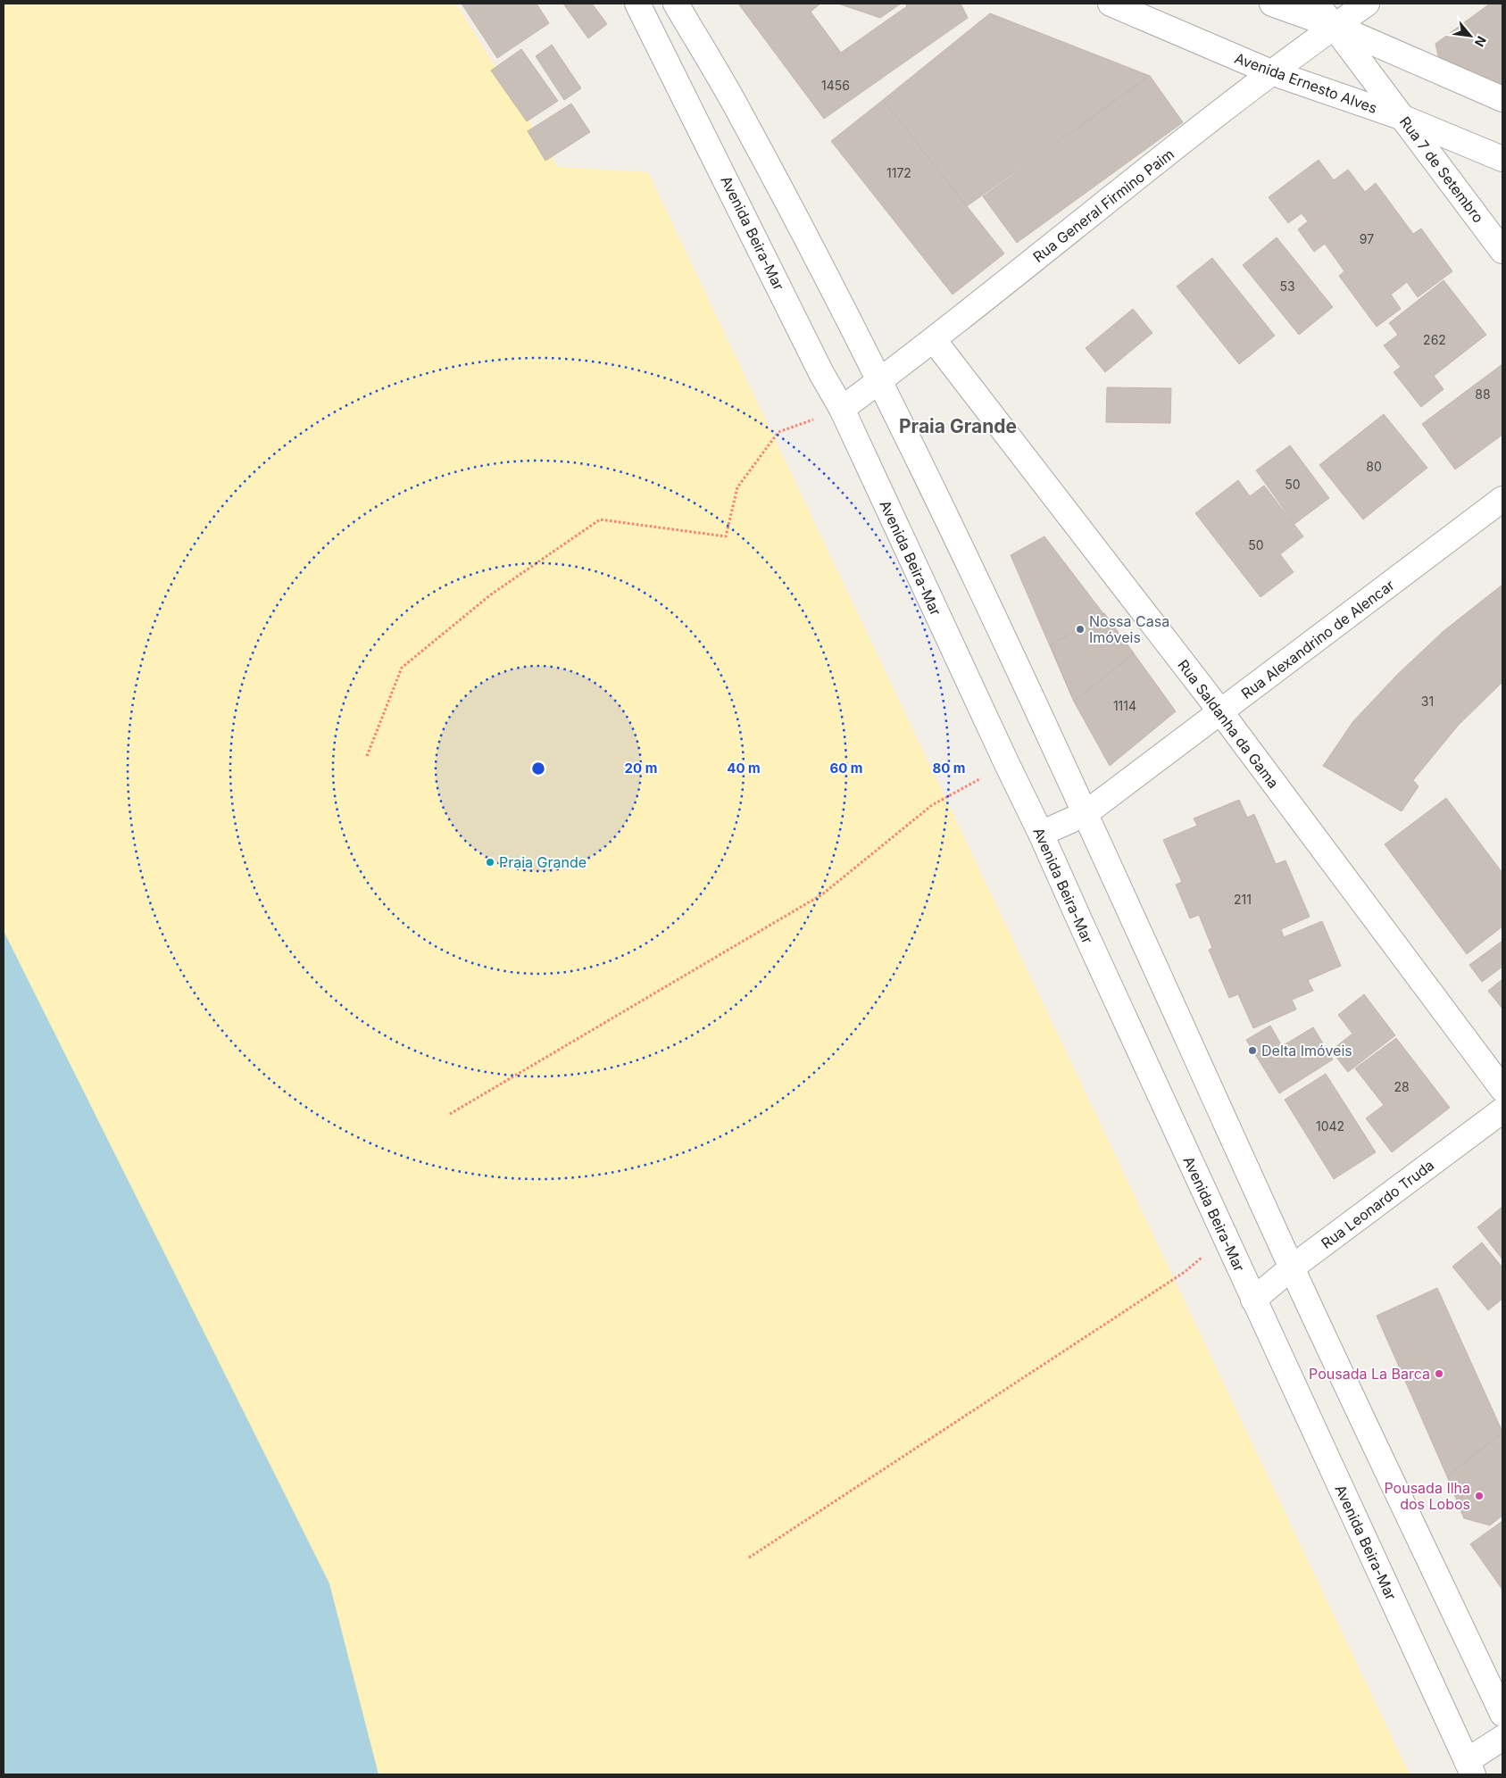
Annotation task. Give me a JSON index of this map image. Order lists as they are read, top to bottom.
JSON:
{
  "streets": {
    "street": [
      "Avenida Ernesto Alves",
      "Rua 7 de Setembro",
      "Rua General Firmino Paim",
      "Avenida Beira-Mar",
      "Rua Alexandrino de Alencar",
      "Rua Saldanha da Gama",
      "Rua Leonardo Truda"
    ]
  },
  "crossings": [
    ["Avenida Ernesto Alves", "Rua 7 de Setembro"],
    ["Avenida Ernesto Alves", "Rua General Firmino Paim"],
    ["Rua 7 de Setembro", "Rua General Firmino Paim"],
    ["Rua General Firmino Paim", "Avenida Beira-Mar"],
    ["Rua General Firmino Paim", "Rua Saldanha da Gama"],
    ["Avenida Beira-Mar", "Rua Alexandrino de Alencar"],
    ["Avenida Beira-Mar", "Rua Leonardo Truda"],
    ["Rua Alexandrino de Alencar", "Rua Saldanha da Gama"]
  ],
  "districts": ["Praia Grande"],
  "places": [
    "Nossa Casa Imóveis",
    "Praia Grande",
    "Delta Imóveis",
    "Pousada La Barca",
    "Pousada Ilha dos Lobos"
  ],
  "house_numbers": [
    "1456",
    "1172",
    "97",
    "53",
    "262",
    "88",
    "80",
    "50",
    "50",
    "31",
    "1114",
    "211",
    "28",
    "1042"
  ],
  "north": "bottom right",
  "rings": [
    "20 m",
    "40 m",
    "60 m",
    "80 m"
  ]
}
